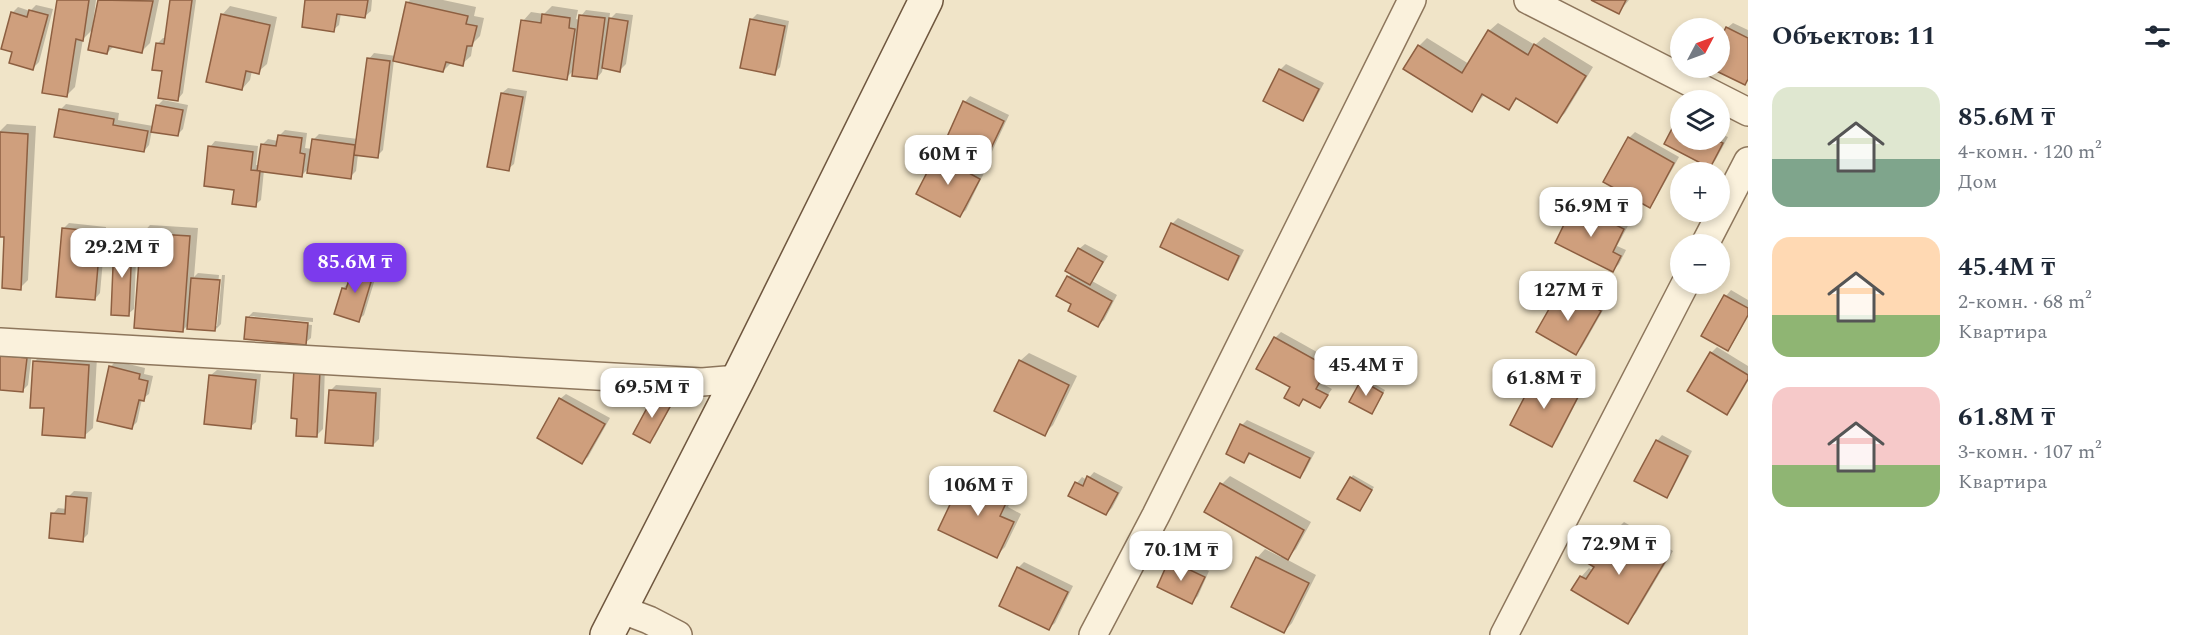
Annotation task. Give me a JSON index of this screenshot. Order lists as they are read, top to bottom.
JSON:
{
  "north": "top right",
  "page": {
    "heading": "Объектов: 11",
    "map_buttons": ["+", "−"],
    "list": [
      {
        "name": "85.6M ₸",
        "note": "4-комн. · 120 m² · Дом"
      },
      {
        "name": "45.4M ₸",
        "note": "2-комн. · 68 m² · Квартира"
      },
      {
        "name": "61.8M ₸",
        "note": "3-комн. · 107 m² · Квартира"
      }
    ],
    "price": [
      "60M ₸",
      "56.9M ₸",
      "29.2M ₸",
      "85.6M ₸",
      "127M ₸",
      "45.4M ₸",
      "61.8M ₸",
      "69.5M ₸",
      "106M ₸",
      "72.9M ₸",
      "70.1M ₸"
    ]
  }
}
